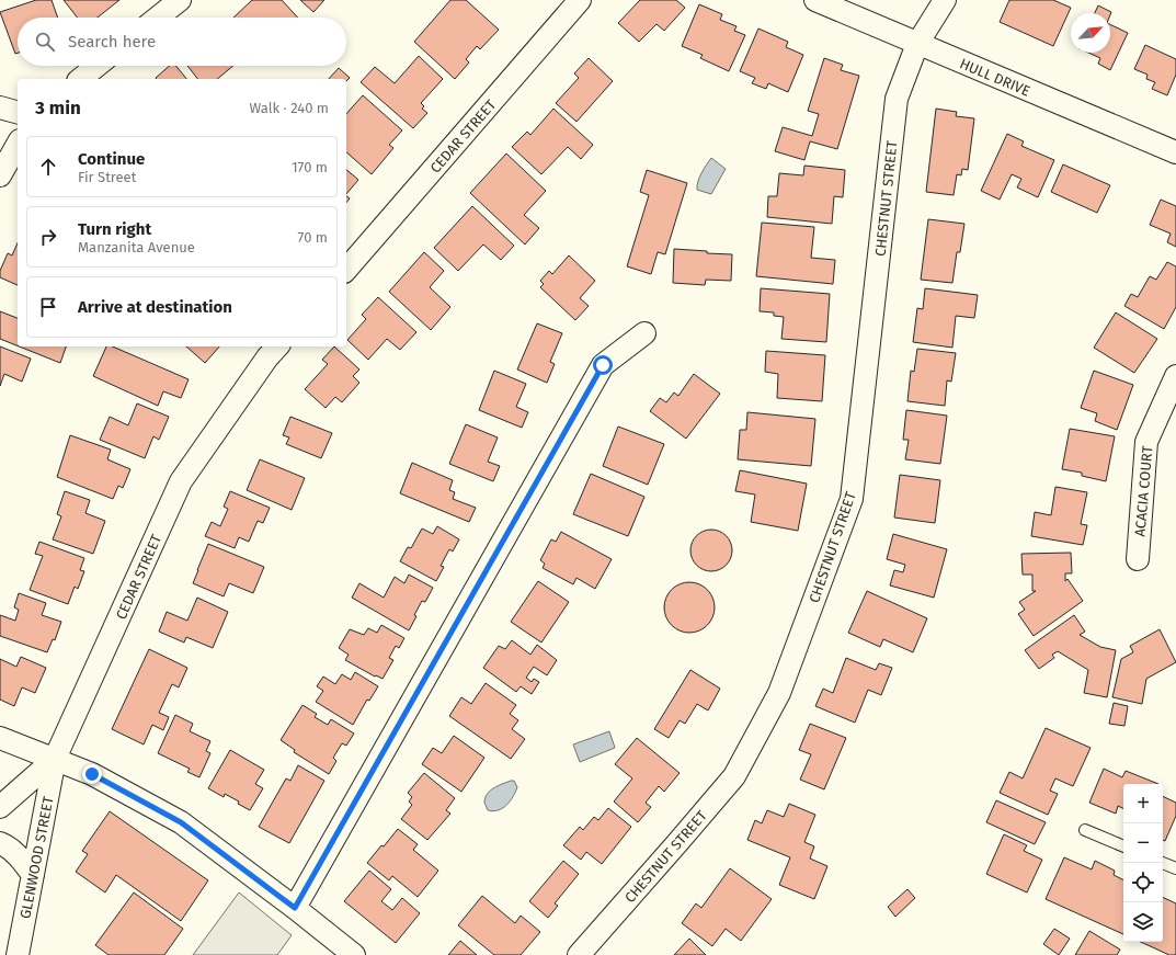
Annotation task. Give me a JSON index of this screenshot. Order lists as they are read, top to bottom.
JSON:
{
  "streets": {
    "street": [
      "HULL DRIVE",
      "CEDAR STREET",
      "CHESTNUT STREET",
      "ACACIA COURT",
      "GLENWOOD STREET"
    ]
  },
  "crossings": [
    ["HULL DRIVE", "CHESTNUT STREET"],
    ["CEDAR STREET", "GLENWOOD STREET"]
  ],
  "north": "top right",
  "page": {
    "search": "Search here",
    "heading": ["3 min", "Walk · 240 m"],
    "list": [
      ["Continue", "Fir Street", "170 m"],
      ["Turn right", "Manzanita Avenue", "70 m"],
      "Arrive at destination"
    ],
    "map_buttons": ["+", "−"]
  }
}
